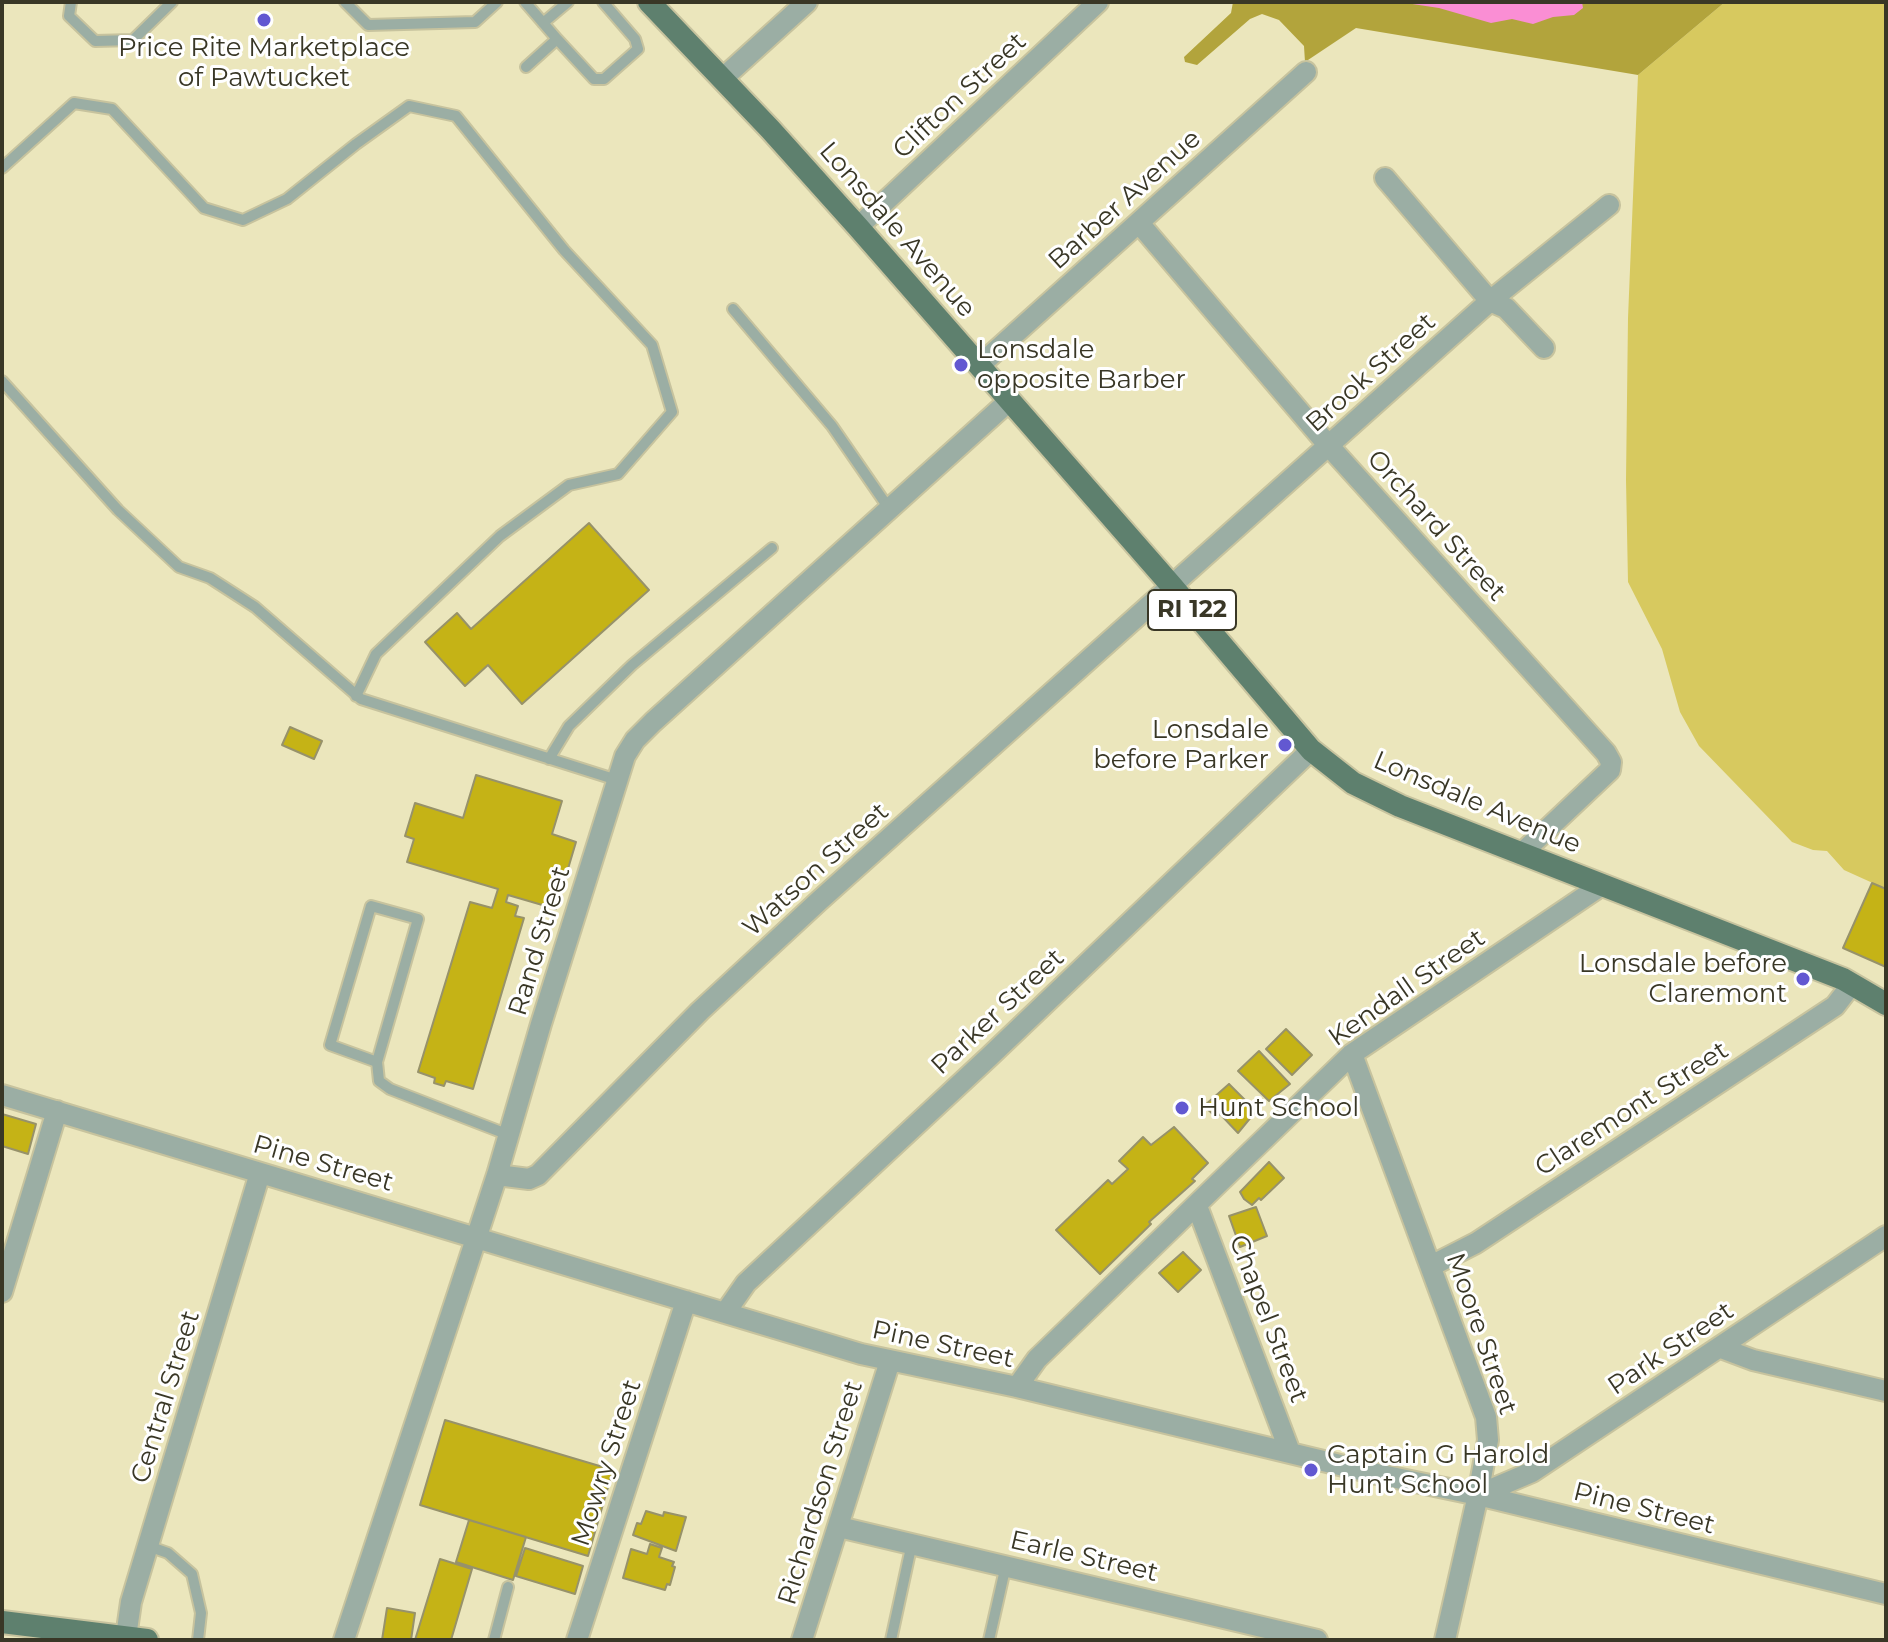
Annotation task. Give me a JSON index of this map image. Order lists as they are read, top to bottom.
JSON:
{
  "streets": {
    "main road": ["Lonsdale Avenue", "RI 122"],
    "street": [
      "Clifton Street",
      "Barber Avenue",
      "Brook Street",
      "Orchard Street",
      "Watson Street",
      "Rand Street",
      "Kendall Street",
      "Parker Street",
      "Claremont Street",
      "Pine Street",
      "Chapel Street",
      "Moore Street",
      "Park Street",
      "Central Street",
      "Mowry Street",
      "Richardson Street",
      "Earle Street"
    ]
  },
  "crossings": [
    ["Clifton Street", "Lonsdale Avenue"],
    ["Barber Avenue", "Lonsdale Avenue"],
    ["Barber Avenue", "Orchard Street"],
    ["Lonsdale Avenue", "Brook Street"],
    ["Lonsdale Avenue", "Orchard Street"],
    ["Lonsdale Avenue", "Watson Street"],
    ["Lonsdale Avenue", "Rand Street"],
    ["Lonsdale Avenue", "Kendall Street"],
    ["Lonsdale Avenue", "Parker Street"],
    ["Lonsdale Avenue", "Claremont Street"],
    ["Brook Street", "Orchard Street"],
    ["Brook Street", "Watson Street"],
    ["Watson Street", "Rand Street"],
    ["Rand Street", "Pine Street"],
    ["Kendall Street", "Pine Street"],
    ["Kendall Street", "Chapel Street"],
    ["Kendall Street", "Moore Street"],
    ["Parker Street", "Pine Street"],
    ["Claremont Street", "Moore Street"],
    ["Pine Street", "Chapel Street"],
    ["Pine Street", "Moore Street"],
    ["Pine Street", "Park Street"],
    ["Pine Street", "Central Street"],
    ["Pine Street", "Mowry Street"],
    ["Pine Street", "Richardson Street"],
    ["Moore Street", "Park Street"],
    ["Richardson Street", "Earle Street"]
  ],
  "places": [
    "Price Rite Marketplace of Pawtucket",
    "Lonsdale opposite Barber",
    "Lonsdale before Parker",
    "Lonsdale before Claremont",
    "Hunt School",
    "Captain G Harold Hunt School"
  ]
}
